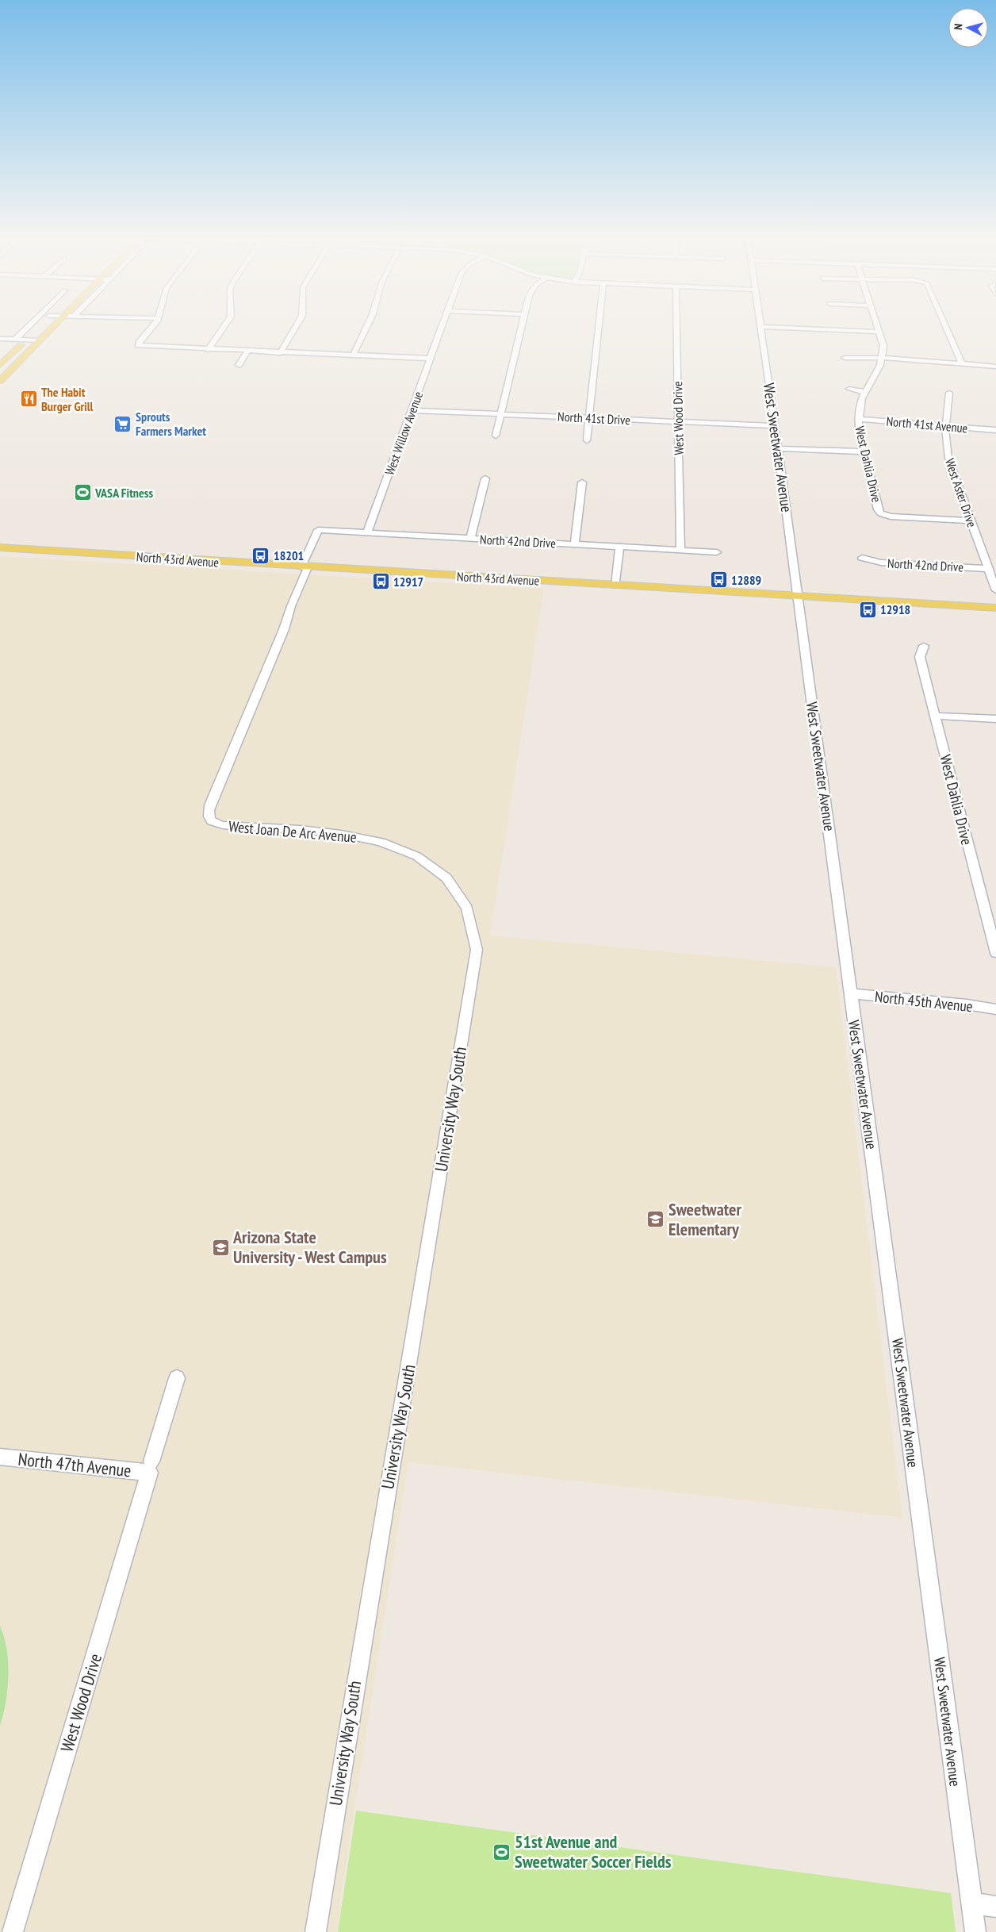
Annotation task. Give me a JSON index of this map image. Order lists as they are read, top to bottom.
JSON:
{
  "streets": {
    "main road": ["North 43rd Avenue"],
    "street": [
      "North 41st Drive",
      "West Wood Drive",
      "North 41st Avenue",
      "West Willow Avenue",
      "West Sweetwater Avenue",
      "West Dahlia Drive",
      "West Aster Drive",
      "North 42nd Drive",
      "West Joan De Arc Avenue",
      "North 45th Avenue",
      "University Way South",
      "North 47th Avenue"
    ]
  },
  "crossings": [
    ["North 41st Drive", "West Wood Drive"],
    ["North 41st Drive", "West Willow Avenue"],
    ["North 41st Drive", "West Sweetwater Avenue"],
    ["West Wood Drive", "North 42nd Drive"],
    ["West Wood Drive", "North 47th Avenue"],
    ["North 41st Avenue", "West Dahlia Drive"],
    ["North 41st Avenue", "West Aster Drive"],
    ["West Willow Avenue", "North 42nd Drive"],
    ["West Sweetwater Avenue", "North 43rd Avenue"],
    ["West Sweetwater Avenue", "North 45th Avenue"],
    ["West Dahlia Drive", "West Aster Drive"],
    ["West Aster Drive", "North 42nd Drive"],
    ["North 42nd Drive", "West Joan De Arc Avenue"],
    ["North 43rd Avenue", "West Joan De Arc Avenue"],
    ["West Joan De Arc Avenue", "University Way South"]
  ],
  "places": {
    "restaurant": ["The Habit Burger Grill"],
    "supermarket": ["Sprouts Farmers Market"],
    "sports": ["VASA Fitness", "51st Avenue and Sweetwater Soccer Fields"],
    "bus stop": [
      "18201",
      "12889",
      "12917",
      "12918"
    ],
    "school or university": ["Sweetwater Elementary", "Arizona State University - West Campus"]
  },
  "north": "left"
}
